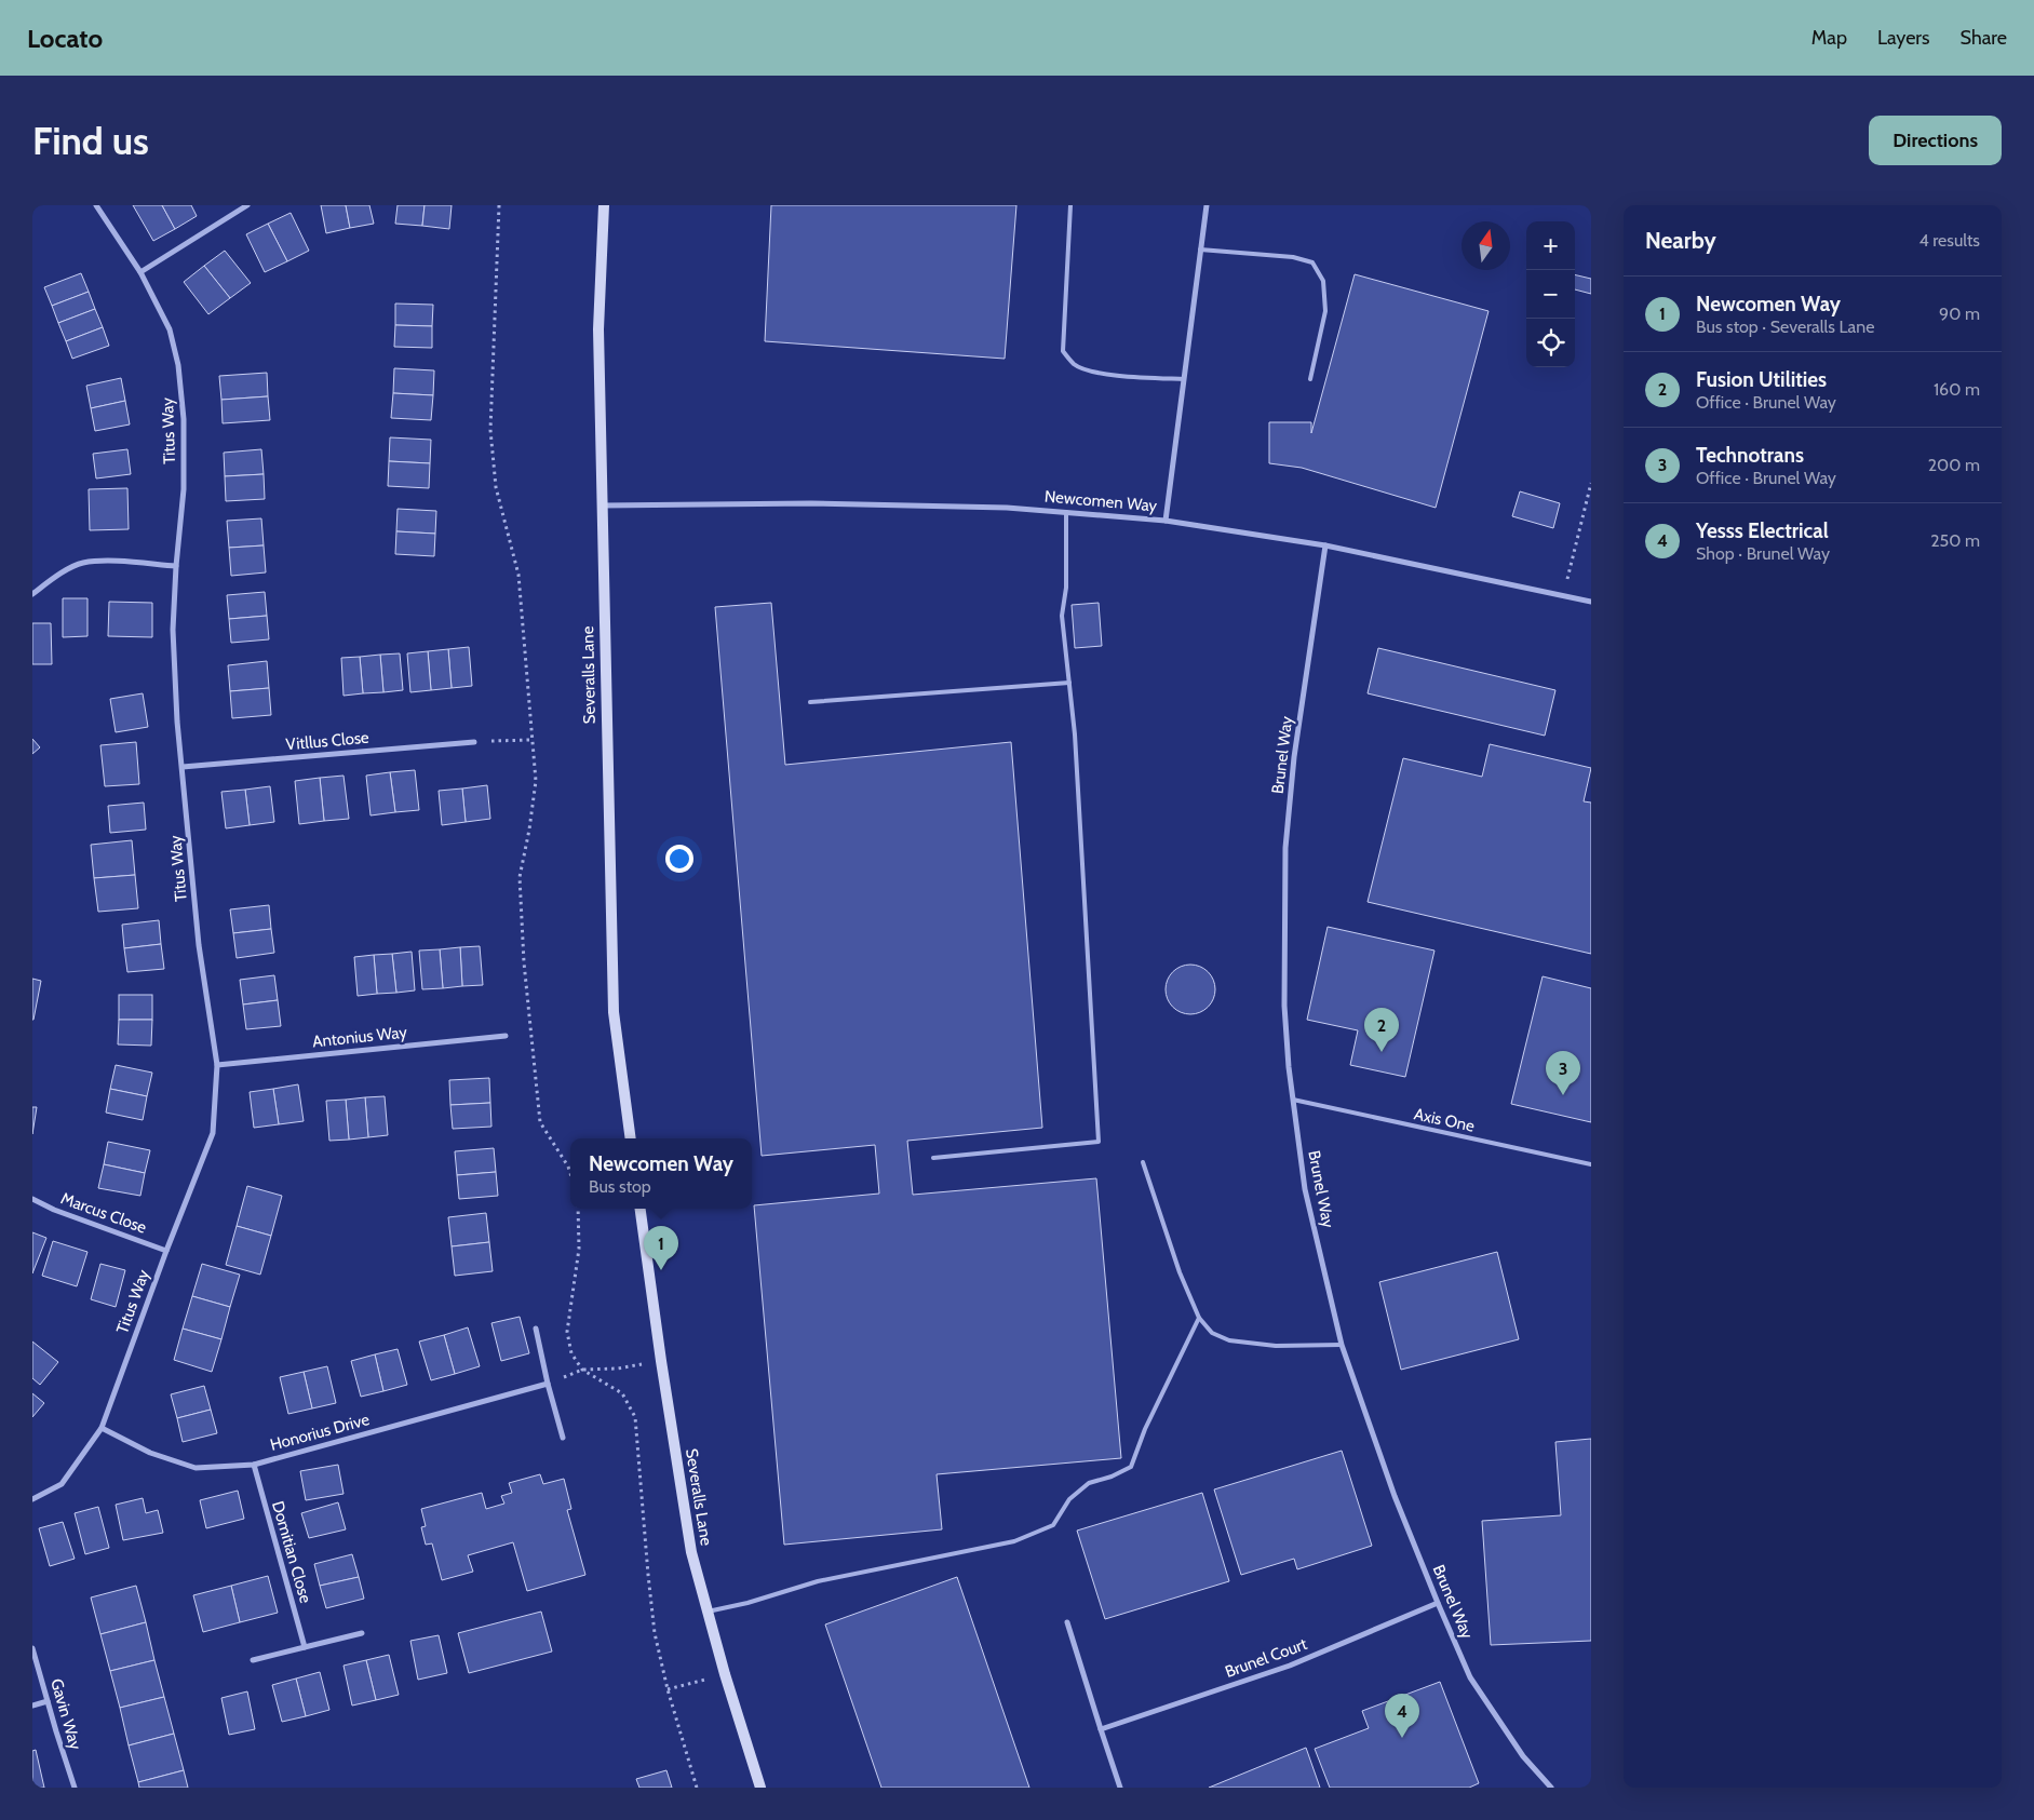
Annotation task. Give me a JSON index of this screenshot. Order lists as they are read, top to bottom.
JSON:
{
  "streets": {
    "street": [
      "Titus Way",
      "Newcomen Way",
      "Severalls Lane",
      "Vitllus Close",
      "Brunel Way",
      "Antonius Way",
      "Marcus Close",
      "Honorius Drive",
      "Domitian Close",
      "Brunel Court",
      "Gavin Way"
    ],
    "lane": ["Axis One"]
  },
  "crossings": [
    ["Titus Way", "Vitllus Close"],
    ["Titus Way", "Antonius Way"],
    ["Titus Way", "Marcus Close"],
    ["Titus Way", "Honorius Drive"],
    ["Newcomen Way", "Severalls Lane"],
    ["Newcomen Way", "Brunel Way"],
    ["Brunel Way", "Axis One"],
    ["Brunel Way", "Brunel Court"],
    ["Honorius Drive", "Domitian Close"]
  ],
  "north": "top",
  "page": {
    "header": "Locato",
    "nav": ["Map", "Layers", "Share"],
    "buttons": "Directions",
    "title": "Find us",
    "heading": ["Nearby", "4 results"],
    "map_buttons": ["+", "−"],
    "list": [
      {
        "mark": "1",
        "name": "Newcomen Way",
        "note": "Bus stop · Severalls Lane",
        "value": "90 m"
      },
      {
        "mark": "2",
        "name": "Fusion Utilities",
        "note": "Office · Brunel Way",
        "value": "160 m"
      },
      {
        "mark": "3",
        "name": "Technotrans",
        "note": "Office · Brunel Way",
        "value": "200 m"
      },
      {
        "mark": "4",
        "name": "Yesss Electrical",
        "note": "Shop · Brunel Way",
        "value": "250 m"
      }
    ],
    "pins": [
      "2",
      "3",
      "1",
      "4"
    ],
    "popup": ["Newcomen Way", "Bus stop"]
  }
}
